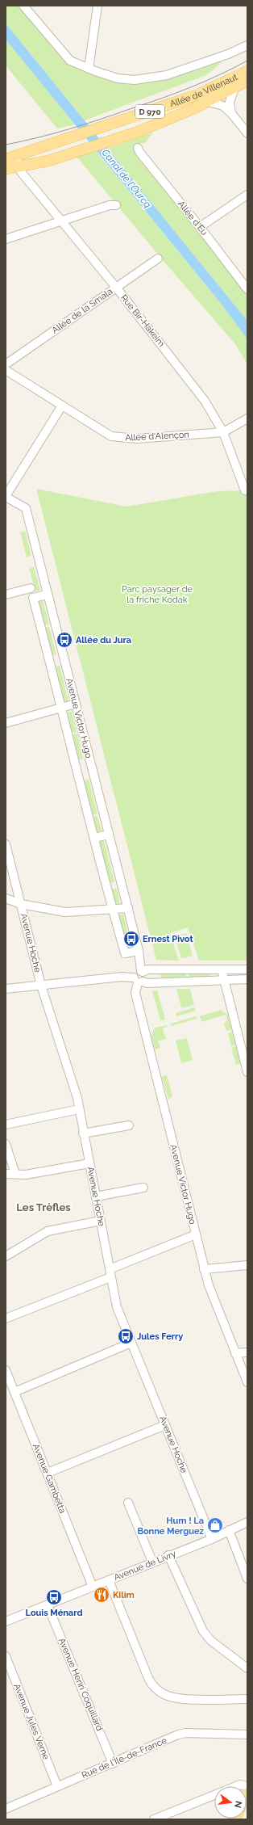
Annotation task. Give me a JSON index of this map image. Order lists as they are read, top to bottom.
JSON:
{
  "streets": {
    "main road": ["Allée de Villenaut", "D 970"],
    "street": [
      "Allée d'Eu",
      "Allée de la Smala",
      "Rue Bir-Hakeim",
      "Allée d'Alençon",
      "Avenue Victor Hugo",
      "Avenue Hoche",
      "Avenue Gambetta",
      "Avenue de Livry",
      "Avenue Henri Coquillard",
      "Avenue Jules Verne",
      "Rue de l'Île-de-France"
    ]
  },
  "crossings": [
    ["Allée de Villenaut", "D 970"],
    ["Allée de Villenaut", "Rue Bir-Hakeim"],
    ["D 970", "Rue Bir-Hakeim"],
    ["Allée de la Smala", "Rue Bir-Hakeim"],
    ["Rue Bir-Hakeim", "Allée d'Alençon"],
    ["Avenue Hoche", "Avenue de Livry"],
    ["Avenue Gambetta", "Avenue de Livry"],
    ["Avenue de Livry", "Avenue Henri Coquillard"],
    ["Avenue Henri Coquillard", "Rue de l'Île-de-France"],
    ["Avenue Jules Verne", "Rue de l'Île-de-France"]
  ],
  "districts": ["Les Trèfles"],
  "water": ["Canal de l'Ourcq"],
  "parks": ["Parc paysager de la friche Kodak"],
  "places": {
    "bus stop": [
      "Allée du Jura",
      "Ernest Pivot",
      "Jules Ferry",
      "Louis Ménard"
    ],
    "shop": ["Hum ! La Bonne Merguez"],
    "restaurant": ["Kilim"]
  },
  "north": "right"
}
